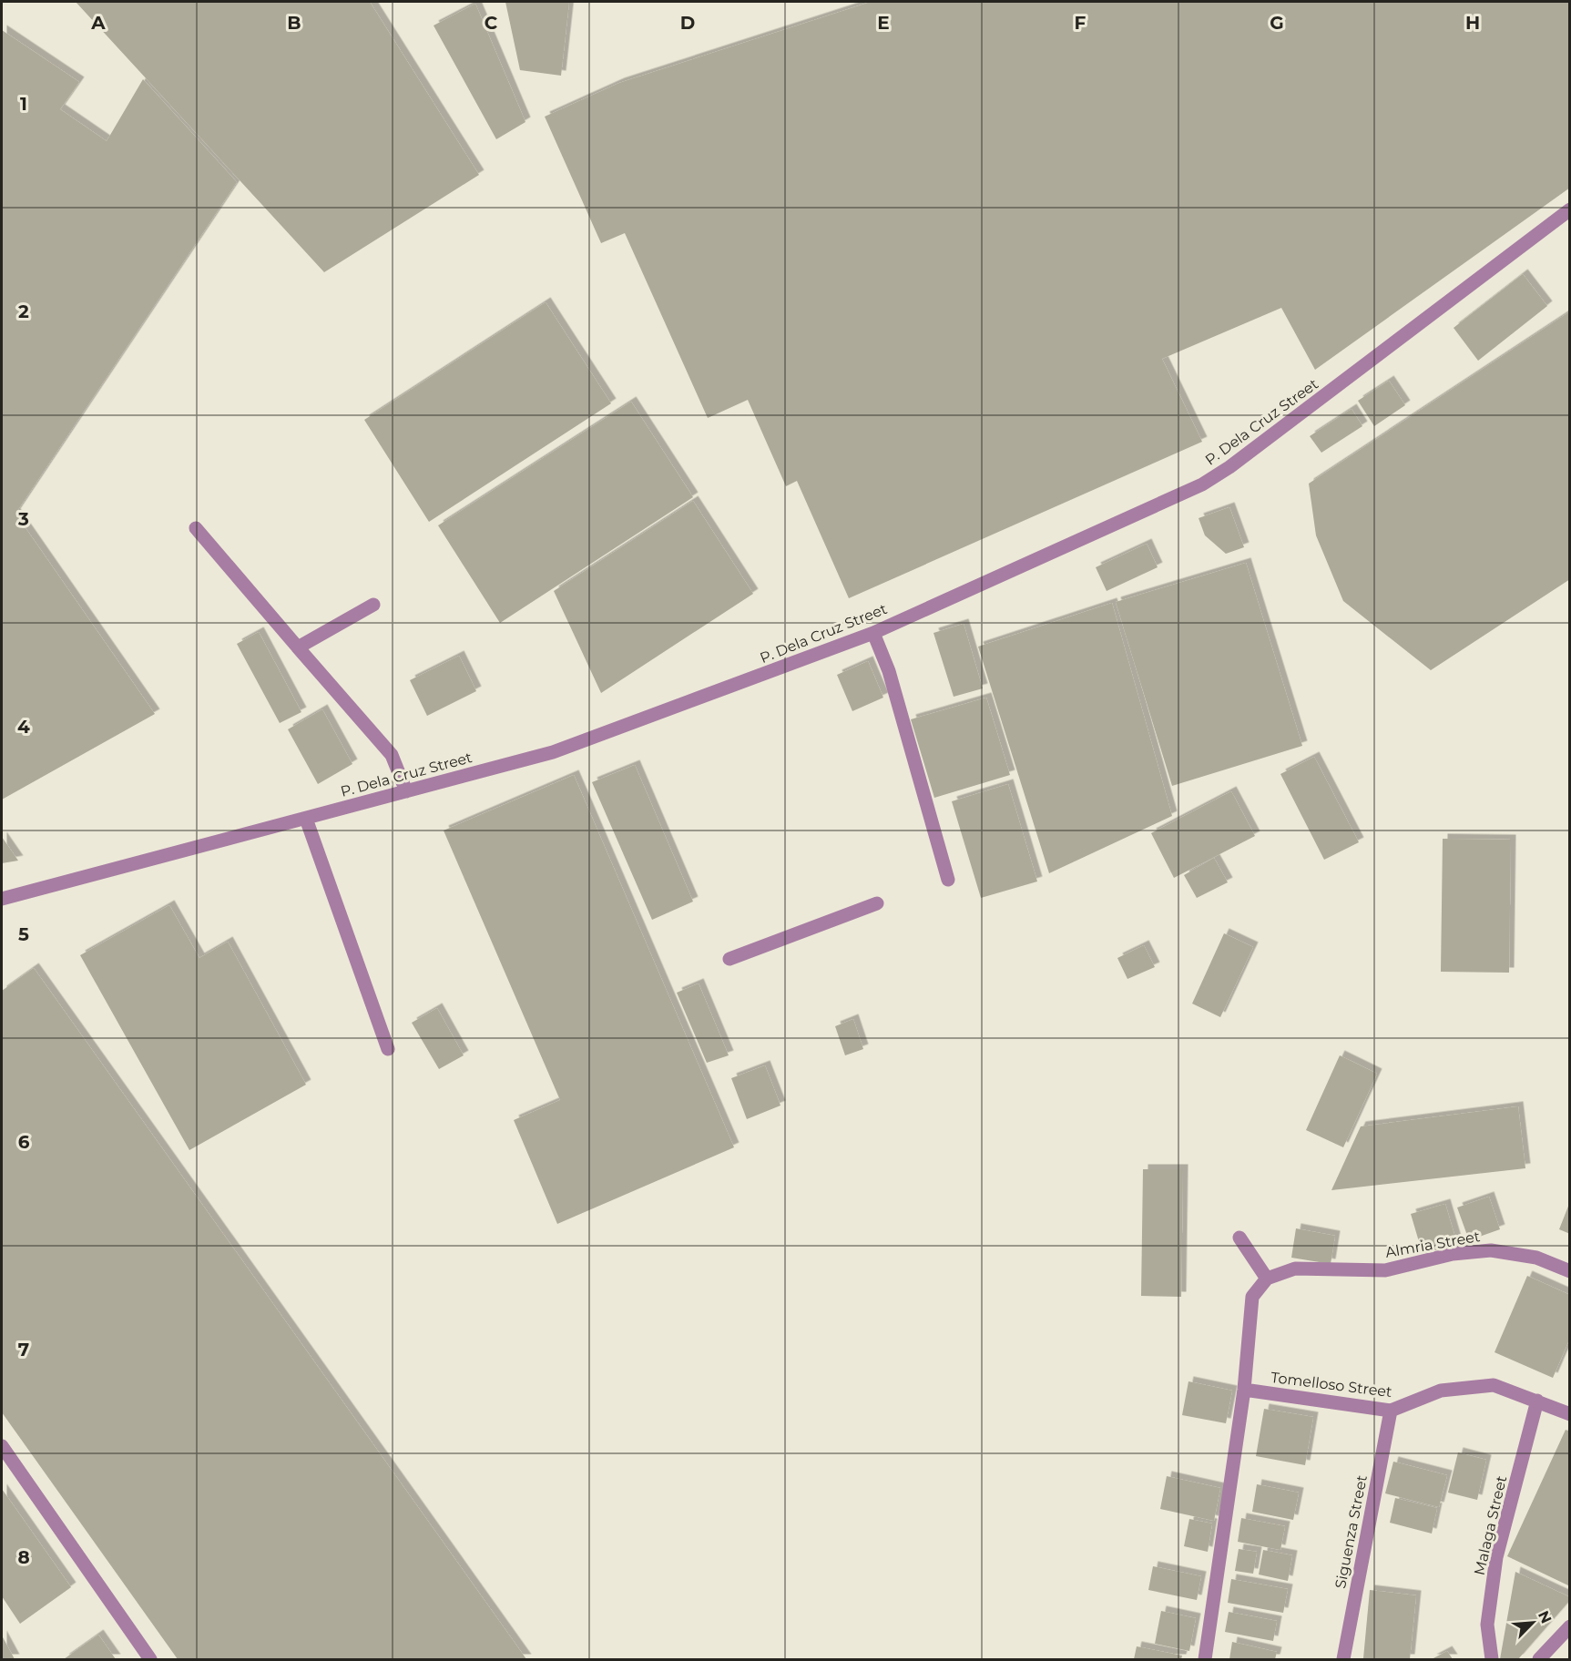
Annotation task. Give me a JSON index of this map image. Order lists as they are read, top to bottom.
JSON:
{
  "streets": {
    "street": [
      "P. Dela Cruz Street",
      "Almria Street",
      "Tomelloso Street",
      "Malaga Street",
      "Siguenza Street"
    ]
  },
  "crossings": [
    ["Tomelloso Street", "Malaga Street"],
    ["Tomelloso Street", "Siguenza Street"]
  ],
  "north": "top right",
  "grid": {
    "columns": [
      "A",
      "B",
      "C",
      "D",
      "E",
      "F",
      "G",
      "H"
    ],
    "rows": [
      "1",
      "2",
      "3",
      "4",
      "5",
      "6",
      "7",
      "8"
    ]
  }
}
